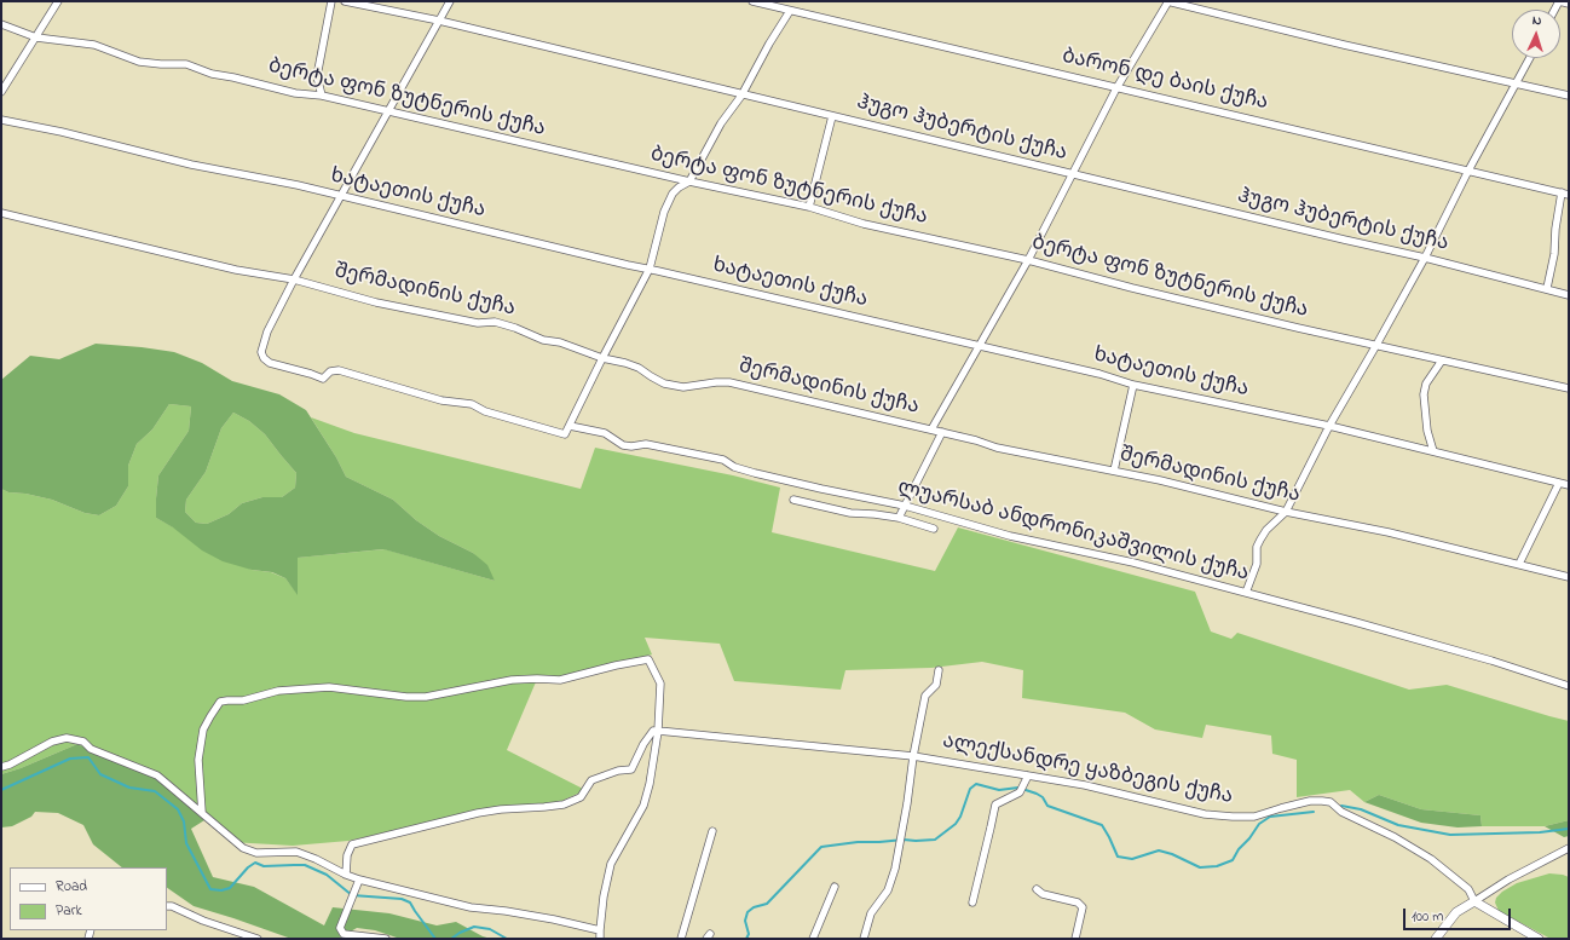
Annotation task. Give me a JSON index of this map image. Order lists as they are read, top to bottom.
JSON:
{
  "streets": {
    "street": [
      "ბარონ დე ბაის ქუჩა",
      "ბერტა ფონ ზუტნერის ქუჩა",
      "ჰუგო ჰუბერტის ქუჩა",
      "ხატაეთის ქუჩა",
      "შერმადინის ქუჩა",
      "ლუარსაბ ანდრონიკაშვილის ქუჩა",
      "ალექსანდრე ყაზბეგის ქუჩა"
    ]
  },
  "legend": ["Road", "Park"],
  "scale_bar": "100 m",
  "north": "top"
}
